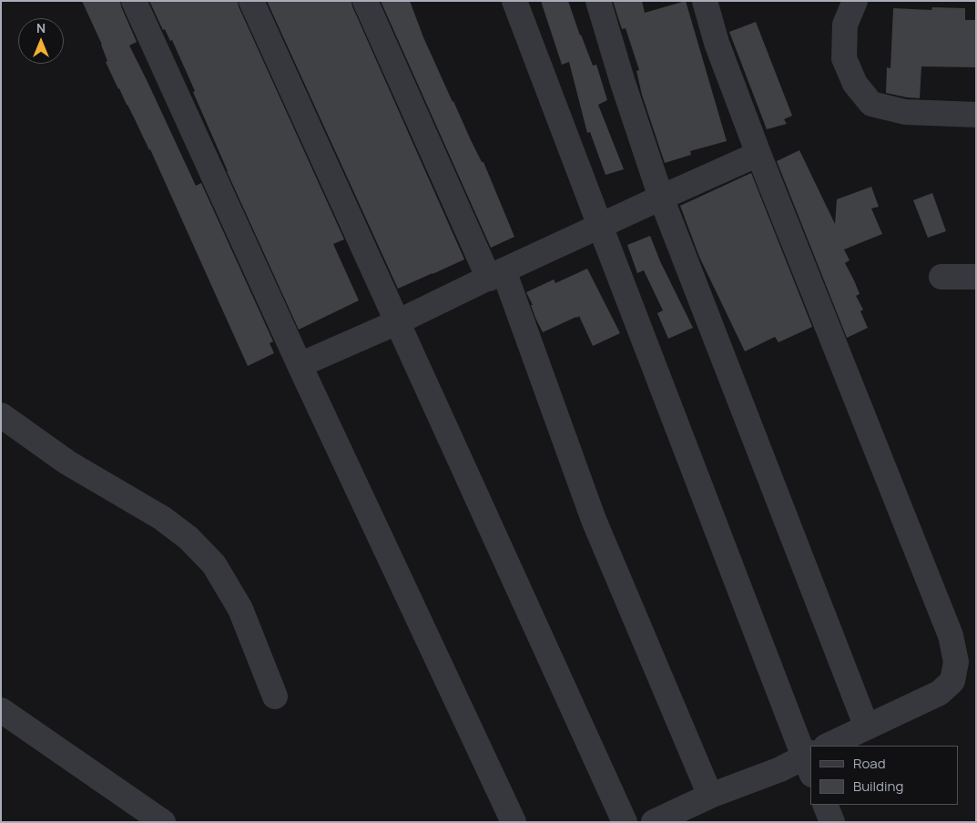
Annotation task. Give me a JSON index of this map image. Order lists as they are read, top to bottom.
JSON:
{
  "legend": ["Road", "Building"],
  "north": "top"
}
